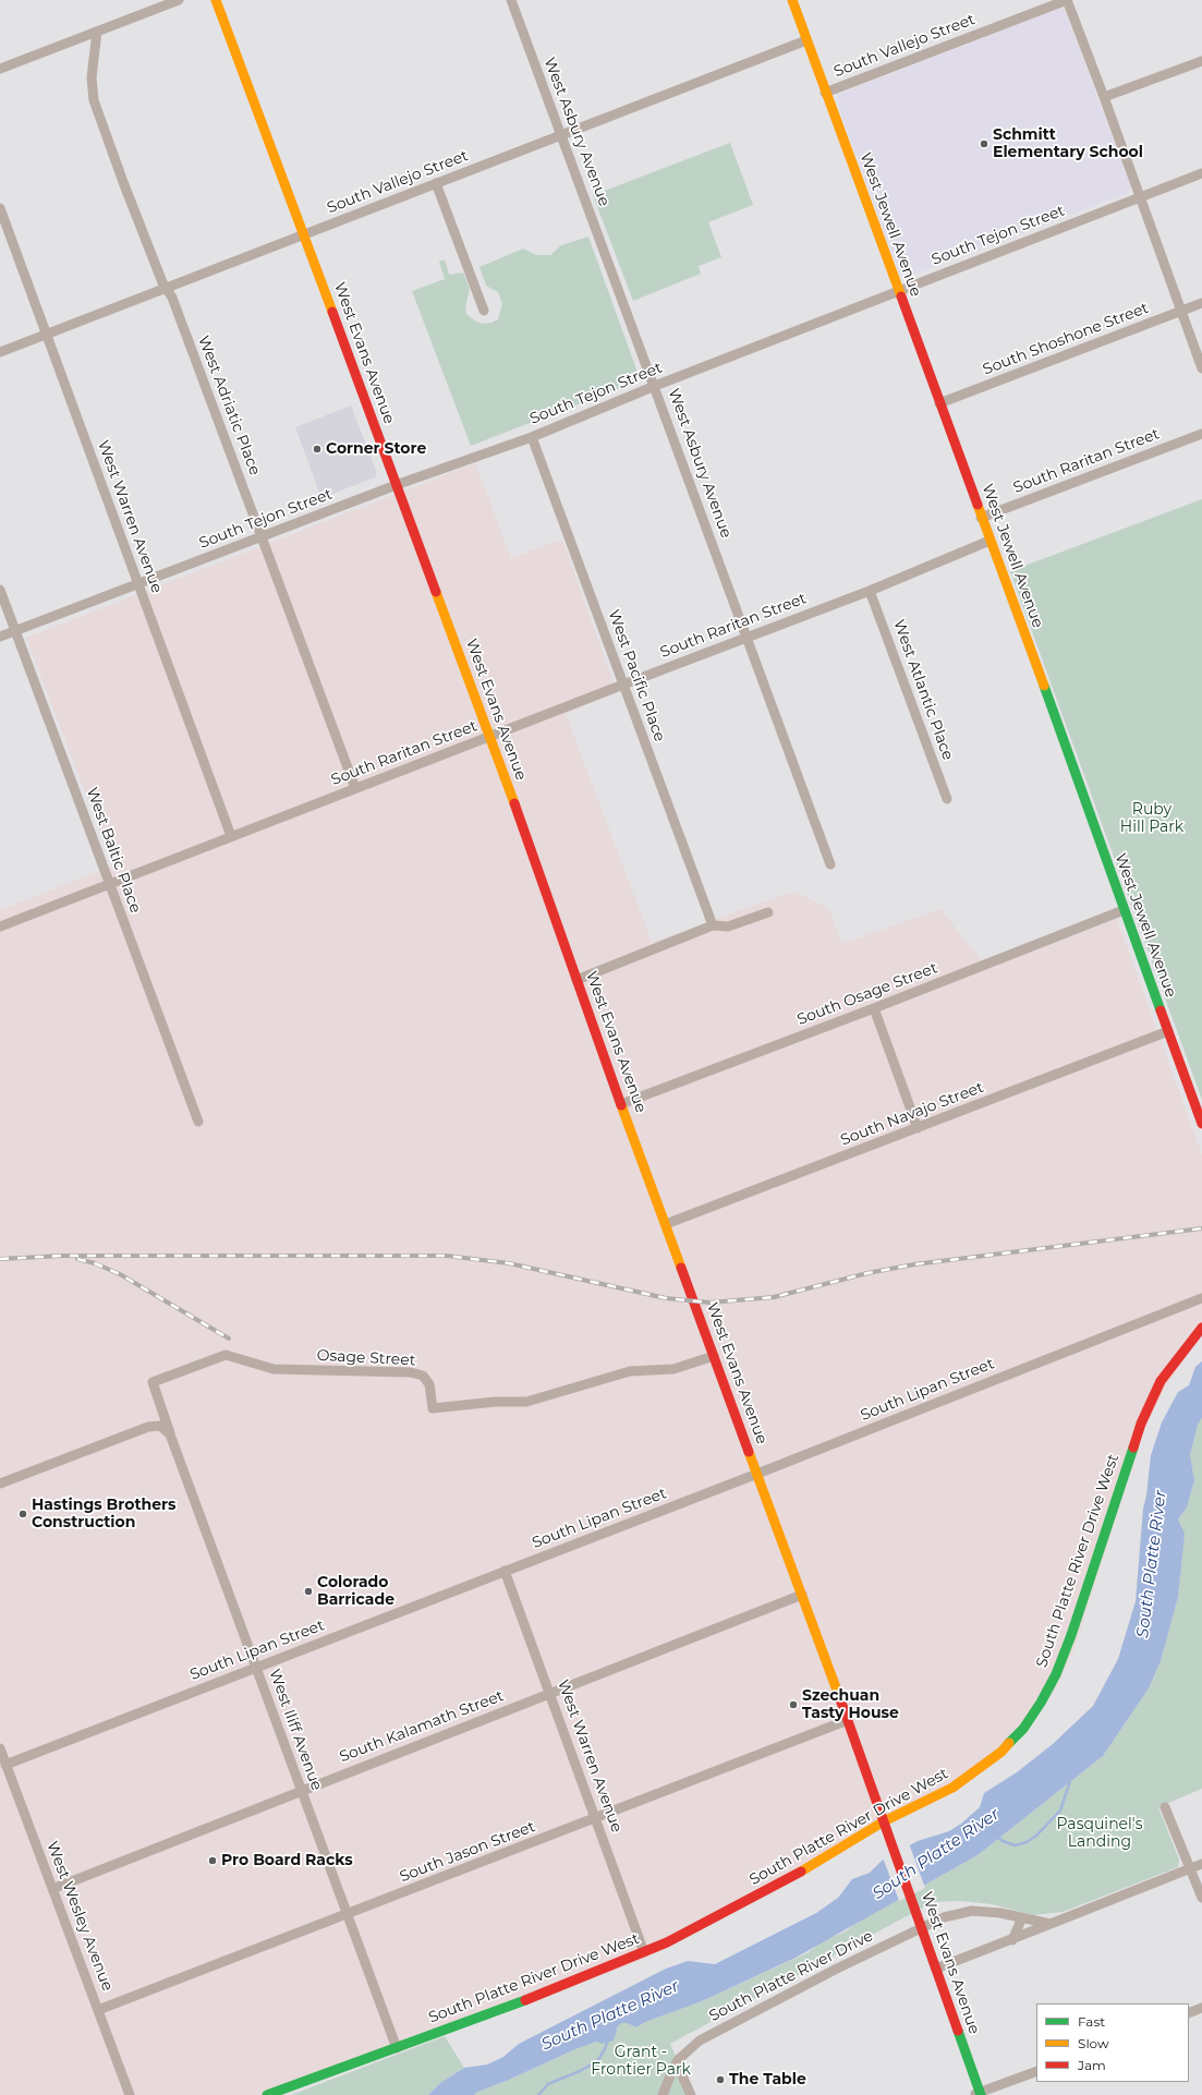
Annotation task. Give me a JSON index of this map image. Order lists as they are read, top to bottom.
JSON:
{
  "streets": {
    "street": [
      "South Vallejo Street",
      "West Asbury Avenue",
      "West Jewell Avenue",
      "South Tejon Street",
      "South Shoshone Street",
      "West Evans Avenue",
      "West Adriatic Place",
      "South Raritan Street",
      "West Warren Avenue",
      "West Pacific Place",
      "West Atlantic Place",
      "West Baltic Place",
      "South Osage Street",
      "South Navajo Street",
      "Osage Street",
      "South Lipan Street",
      "South Platte River Drive West",
      "South Kalamath Street",
      "West Iliff Avenue",
      "South Jason Street",
      "West Wesley Avenue",
      "South Platte River Drive"
    ]
  },
  "crossings": [
    ["South Vallejo Street", "West Asbury Avenue"],
    ["South Vallejo Street", "West Jewell Avenue"],
    ["South Vallejo Street", "West Evans Avenue"],
    ["South Vallejo Street", "West Adriatic Place"],
    ["South Vallejo Street", "West Warren Avenue"],
    ["West Asbury Avenue", "South Tejon Street"],
    ["West Asbury Avenue", "South Raritan Street"],
    ["West Jewell Avenue", "South Tejon Street"],
    ["West Jewell Avenue", "South Shoshone Street"],
    ["West Jewell Avenue", "South Raritan Street"],
    ["West Jewell Avenue", "South Osage Street"],
    ["West Jewell Avenue", "South Navajo Street"],
    ["South Tejon Street", "West Evans Avenue"],
    ["South Tejon Street", "West Adriatic Place"],
    ["South Tejon Street", "West Warren Avenue"],
    ["South Tejon Street", "West Pacific Place"],
    ["South Tejon Street", "West Baltic Place"],
    ["West Evans Avenue", "South Raritan Street"],
    ["West Evans Avenue", "South Osage Street"],
    ["West Evans Avenue", "South Navajo Street"],
    ["West Evans Avenue", "Osage Street"],
    ["West Evans Avenue", "South Lipan Street"],
    ["West Evans Avenue", "South Platte River Drive West"],
    ["West Evans Avenue", "South Kalamath Street"],
    ["West Evans Avenue", "South Jason Street"],
    ["West Evans Avenue", "South Platte River Drive"],
    ["West Adriatic Place", "South Raritan Street"],
    ["South Raritan Street", "West Warren Avenue"],
    ["South Raritan Street", "West Pacific Place"],
    ["South Raritan Street", "West Atlantic Place"],
    ["South Raritan Street", "West Baltic Place"],
    ["West Warren Avenue", "South Lipan Street"],
    ["West Warren Avenue", "South Platte River Drive West"],
    ["West Warren Avenue", "South Kalamath Street"],
    ["West Warren Avenue", "South Jason Street"],
    ["Osage Street", "West Iliff Avenue"],
    ["South Lipan Street", "West Iliff Avenue"],
    ["South Lipan Street", "West Wesley Avenue"],
    ["South Platte River Drive West", "West Iliff Avenue"],
    ["South Kalamath Street", "West Iliff Avenue"],
    ["South Kalamath Street", "West Wesley Avenue"],
    ["West Iliff Avenue", "South Jason Street"],
    ["South Jason Street", "West Wesley Avenue"]
  ],
  "water": ["South Platte River"],
  "parks": ["Ruby Hill Park", "Pasquinel's Landing", "Grant - Frontier Park"],
  "places": [
    "Schmitt Elementary School",
    "Corner Store",
    "Hastings Brothers Construction",
    "Colorado Barricade",
    "Szechuan Tasty House",
    "Pro Board Racks",
    "The Table"
  ],
  "legend": ["Fast", "Slow", "Jam"]
}
